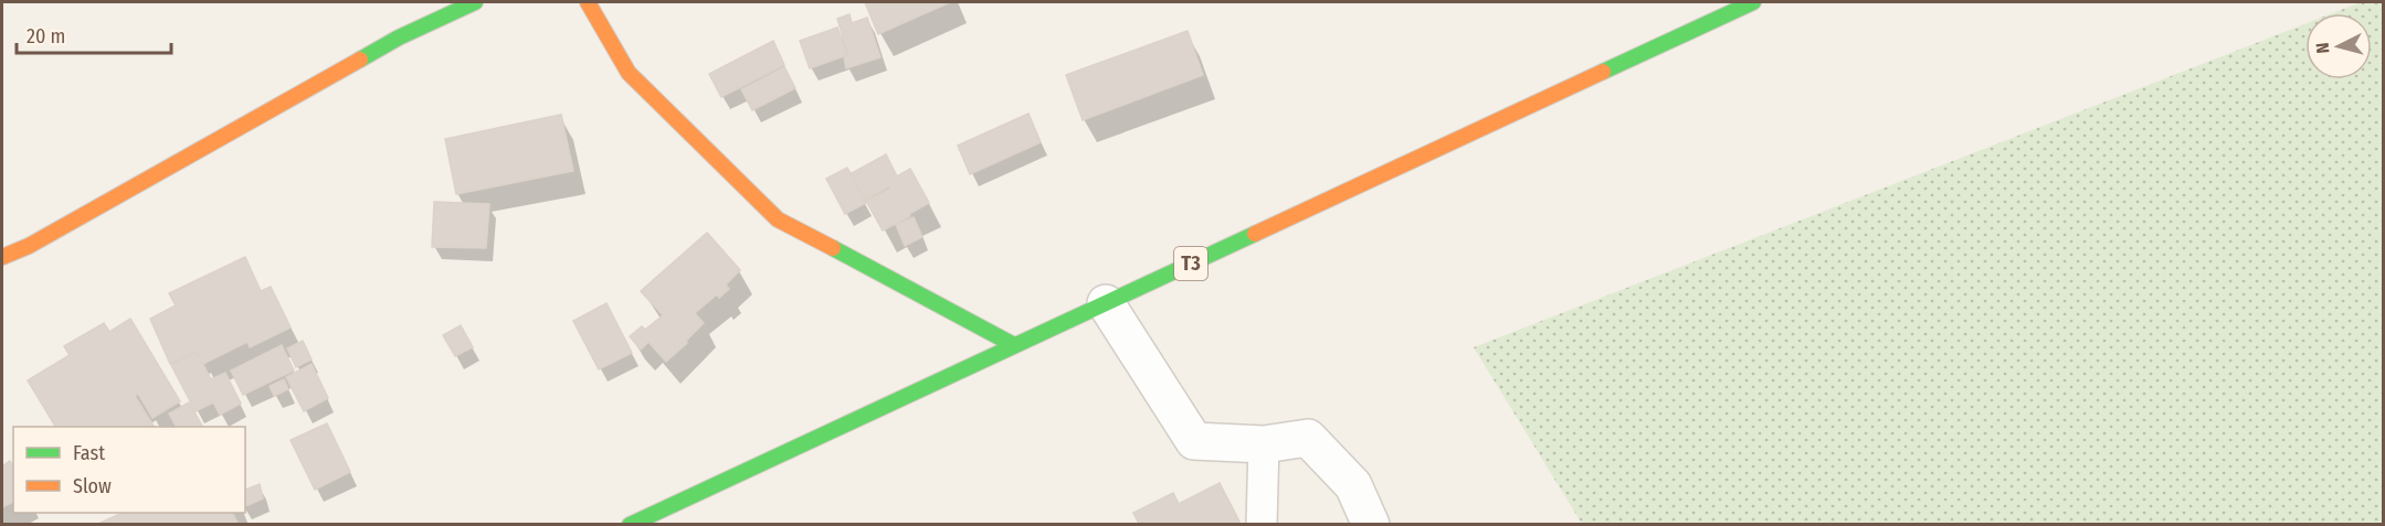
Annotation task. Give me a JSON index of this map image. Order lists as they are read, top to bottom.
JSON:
{
  "streets": {
    "main road": ["T3"]
  },
  "legend": ["Fast", "Slow"],
  "scale_bar": "20 m",
  "north": "left"
}
